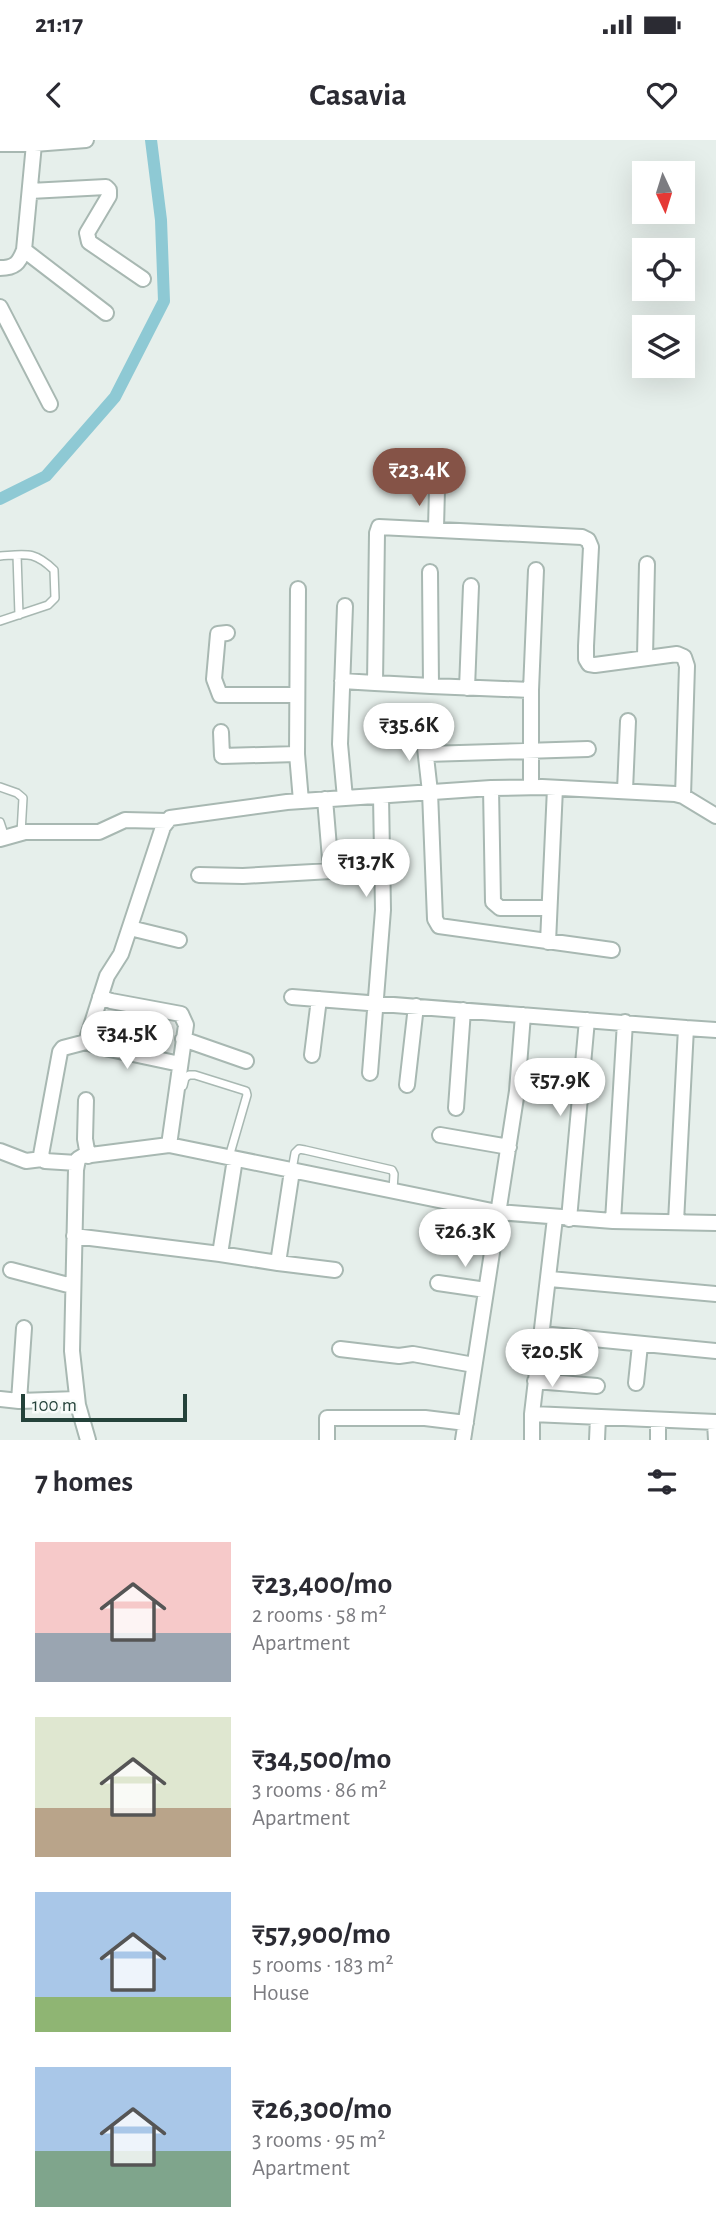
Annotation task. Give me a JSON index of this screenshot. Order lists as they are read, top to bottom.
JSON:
{
  "scale_bar": "100 m",
  "north": "bottom",
  "page": {
    "status": "21:17",
    "header": "Casavia",
    "price": [
      "₹23.4K",
      "₹35.6K",
      "₹13.7K",
      "₹34.5K",
      "₹57.9K",
      "₹26.3K",
      "₹20.5K"
    ],
    "scale": "100 m",
    "heading": "7 homes",
    "list": [
      {
        "name": "₹23,400/mo",
        "note": "2 rooms · 58 m² · Apartment"
      },
      {
        "name": "₹34,500/mo",
        "note": "3 rooms · 86 m² · Apartment"
      },
      {
        "name": "₹57,900/mo",
        "note": "5 rooms · 183 m² · House"
      },
      {
        "name": "₹26,300/mo",
        "note": "3 rooms · 95 m² · Apartment"
      }
    ]
  }
}
